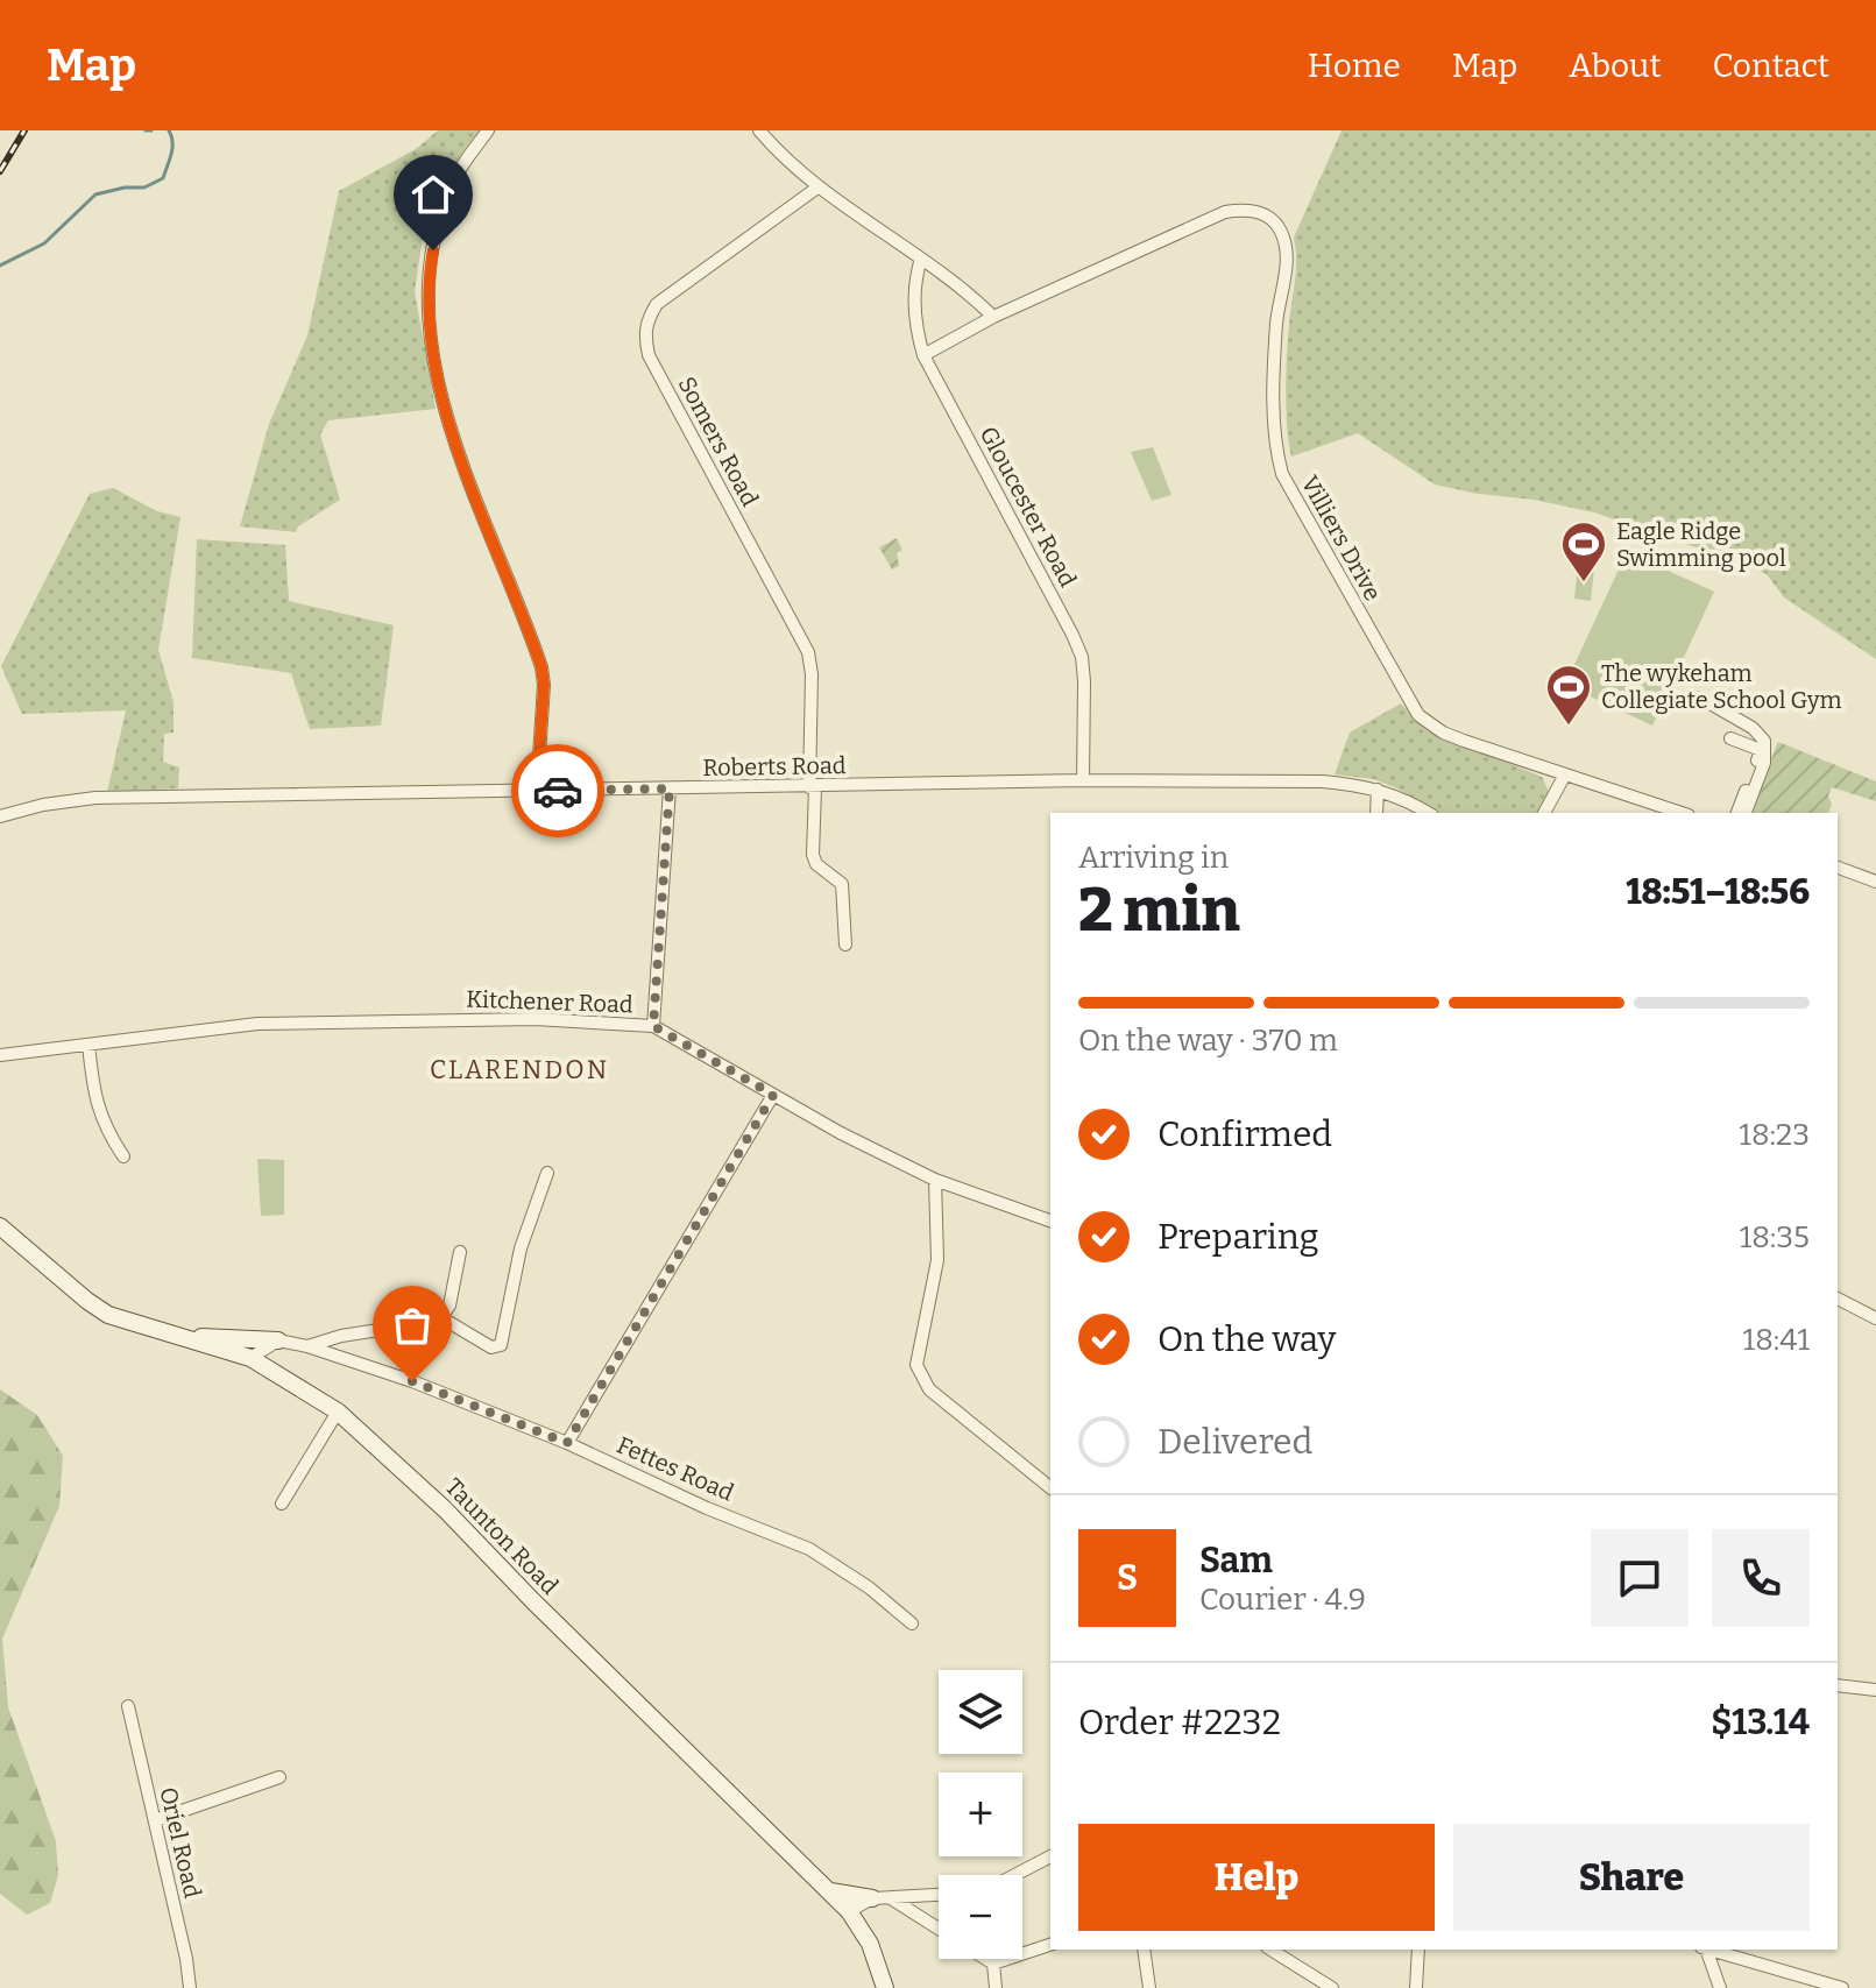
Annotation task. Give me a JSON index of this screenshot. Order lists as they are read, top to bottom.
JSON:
{
  "streets": {
    "street": [
      "Somers Road",
      "Gloucester Road",
      "Villiers Drive",
      "Roberts Road",
      "Kitchener Road",
      "Fettes Road",
      "Taunton Road",
      "Oriel Road"
    ]
  },
  "crossings": [
    ["Somers Road", "Roberts Road"],
    ["Gloucester Road", "Villiers Drive"],
    ["Gloucester Road", "Roberts Road"]
  ],
  "districts": ["CLARENDON"],
  "places": {
    "sports": ["Eagle Ridge Swimming pool", "The wykeham Collegiate School Gym"]
  },
  "page": {
    "header": "Map",
    "nav": [
      "Home",
      "Map",
      "About",
      "Contact"
    ],
    "heading": ["2 min", "Arriving in", "18:51–18:56"],
    "panel": [
      "Sam",
      "Courier · 4.9",
      "Order #2232",
      "$13.14"
    ],
    "bar": "On the way · 370 m",
    "list": [
      ["Confirmed", "18:23"],
      ["Preparing", "18:35"],
      ["On the way", "18:41"],
      "Delivered"
    ],
    "round": "S",
    "map_buttons": ["+", "−"],
    "buttons": ["Help", "Share"]
  }
}
